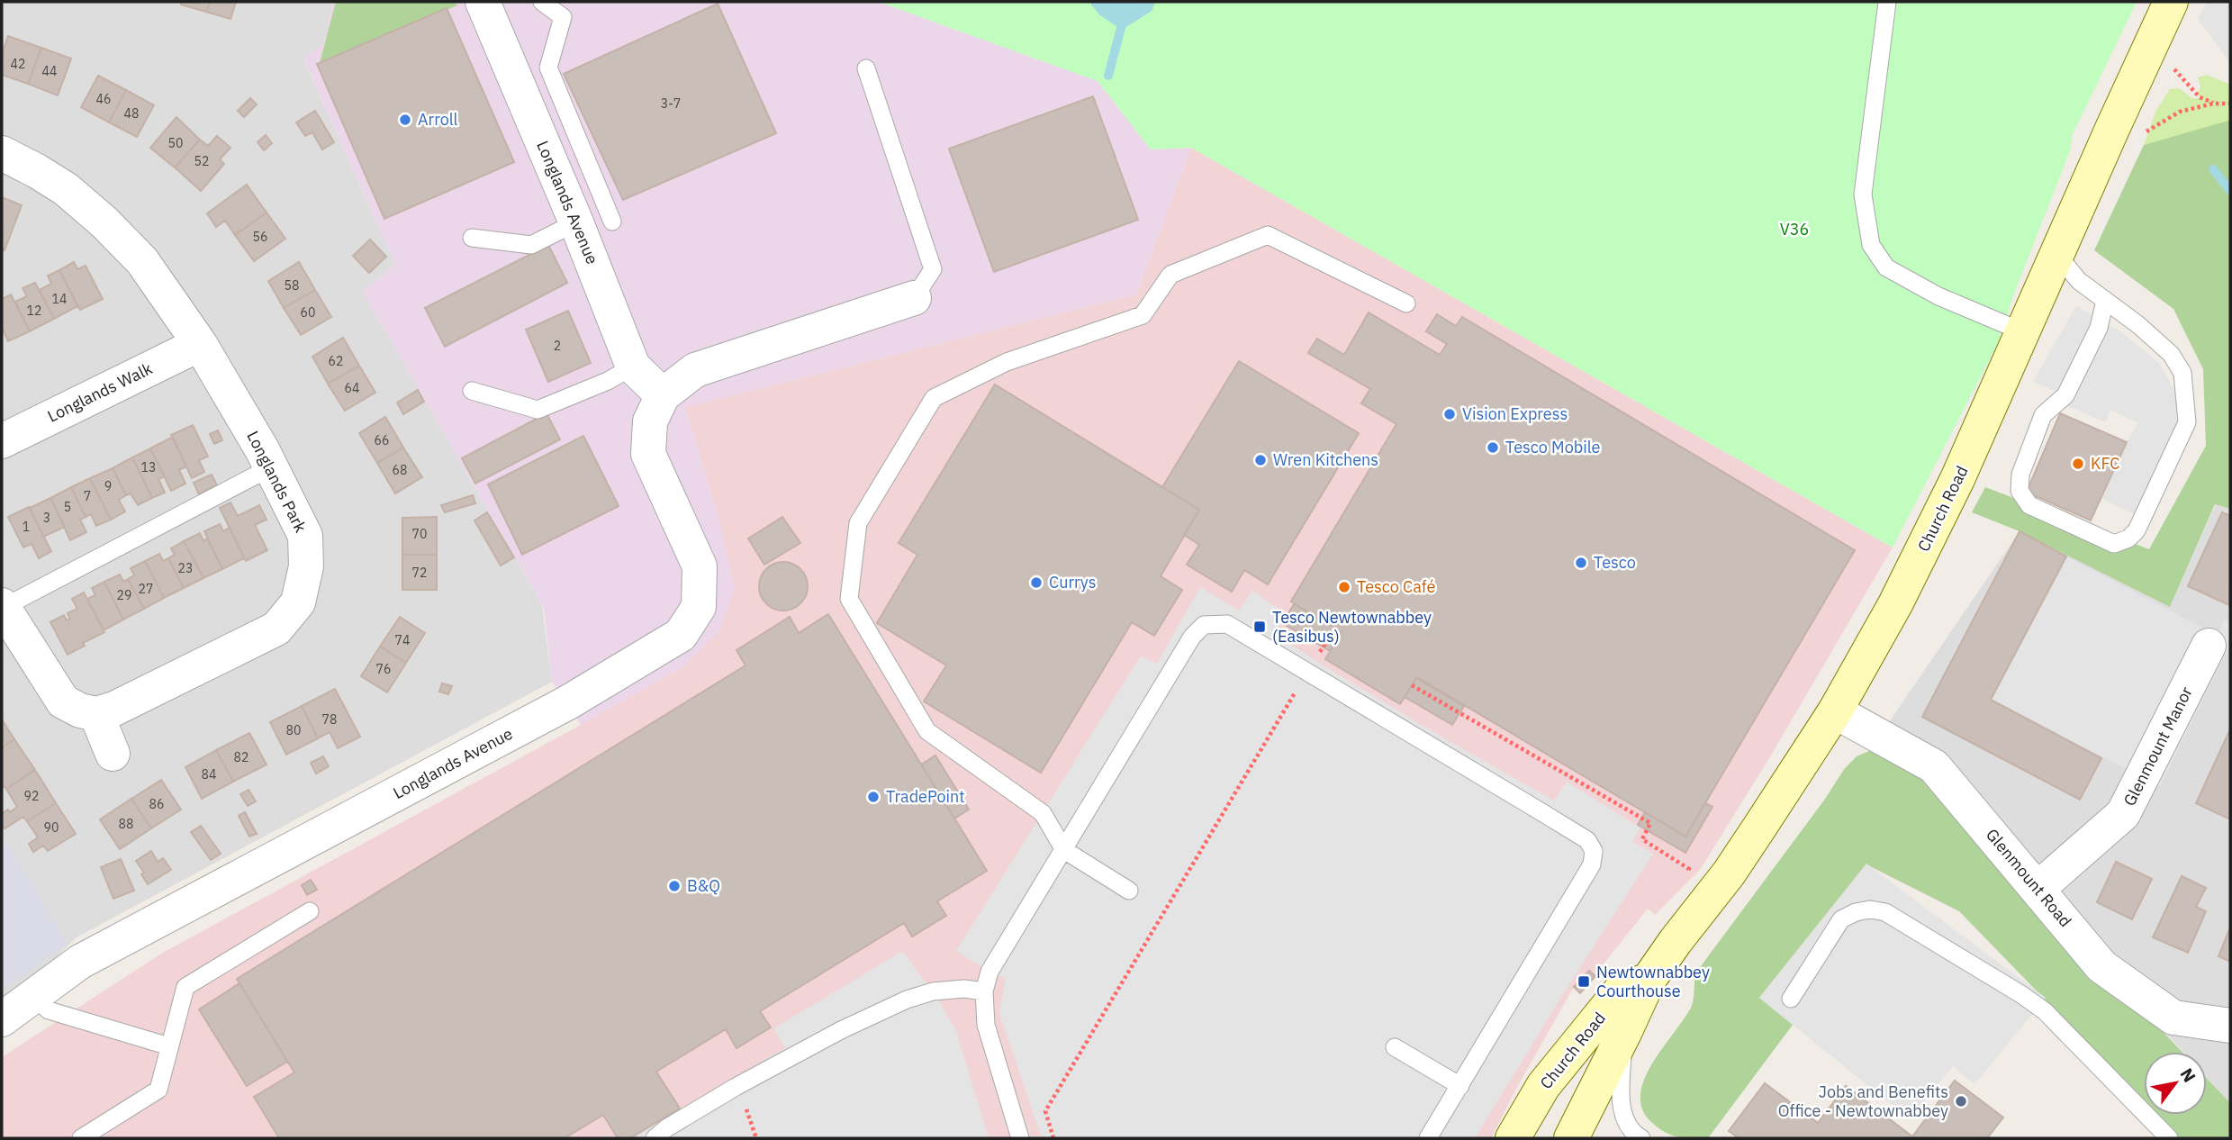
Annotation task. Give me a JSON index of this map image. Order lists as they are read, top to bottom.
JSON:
{
  "streets": {
    "street": [
      "Longlands Avenue",
      "Longlands Walk",
      "Longlands Park",
      "Church Road",
      "Glenmount Manor",
      "Glenmount Road"
    ]
  },
  "crossings": [
    ["Longlands Walk", "Longlands Park"],
    ["Church Road", "Glenmount Road"],
    ["Glenmount Manor", "Glenmount Road"]
  ],
  "parks": ["V36"],
  "places": {
    "other": [
      "Arroll",
      "Vision Express",
      "Tesco Mobile",
      "Wren Kitchens",
      "KFC",
      "Tesco",
      "Currys",
      "Tesco Café",
      "TradePoint",
      "B&Q",
      "Jobs and Benefits Office - Newtownabbey"
    ],
    "transit": ["Tesco Newtownabbey (Easibus)", "Newtownabbey Courthouse"]
  },
  "house_numbers": [
    "42",
    "44",
    "46",
    "3-7",
    "48",
    "50",
    "52",
    "56",
    "58",
    "14",
    "12",
    "60",
    "2",
    "62",
    "64",
    "66",
    "13",
    "68",
    "9",
    "7",
    "5",
    "3",
    "1",
    "70",
    "23",
    "72",
    "27",
    "29",
    "74",
    "76",
    "78",
    "80",
    "82",
    "84",
    "92",
    "86",
    "88",
    "90"
  ],
  "north": "top right"
}
